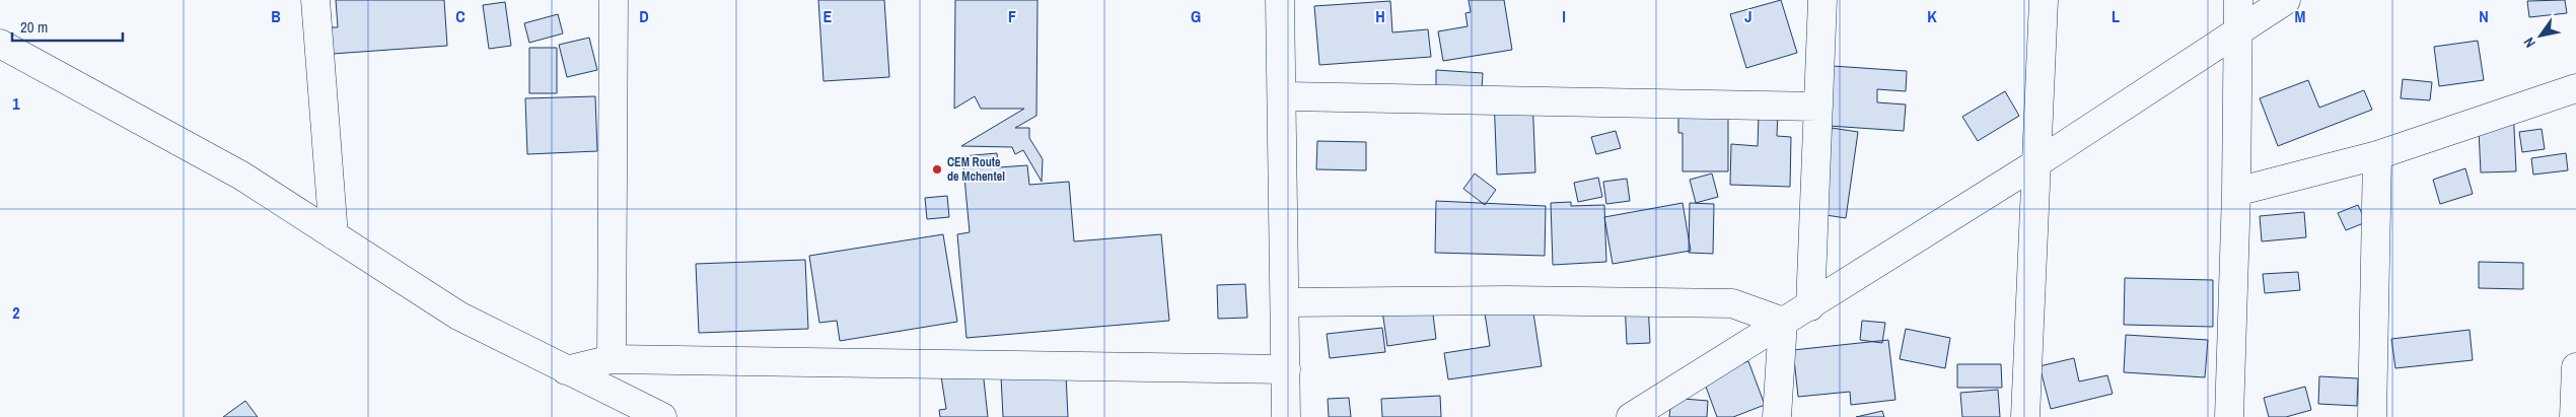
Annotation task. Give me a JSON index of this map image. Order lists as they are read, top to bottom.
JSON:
{
  "places": ["CEM Route de Mchentel"],
  "scale_bar": "20 m",
  "north": "bottom left",
  "grid": {
    "columns": [
      "B",
      "C",
      "D",
      "E",
      "F",
      "G",
      "H",
      "I",
      "J",
      "K",
      "L",
      "M",
      "N"
    ],
    "rows": ["1", "2"]
  }
}
